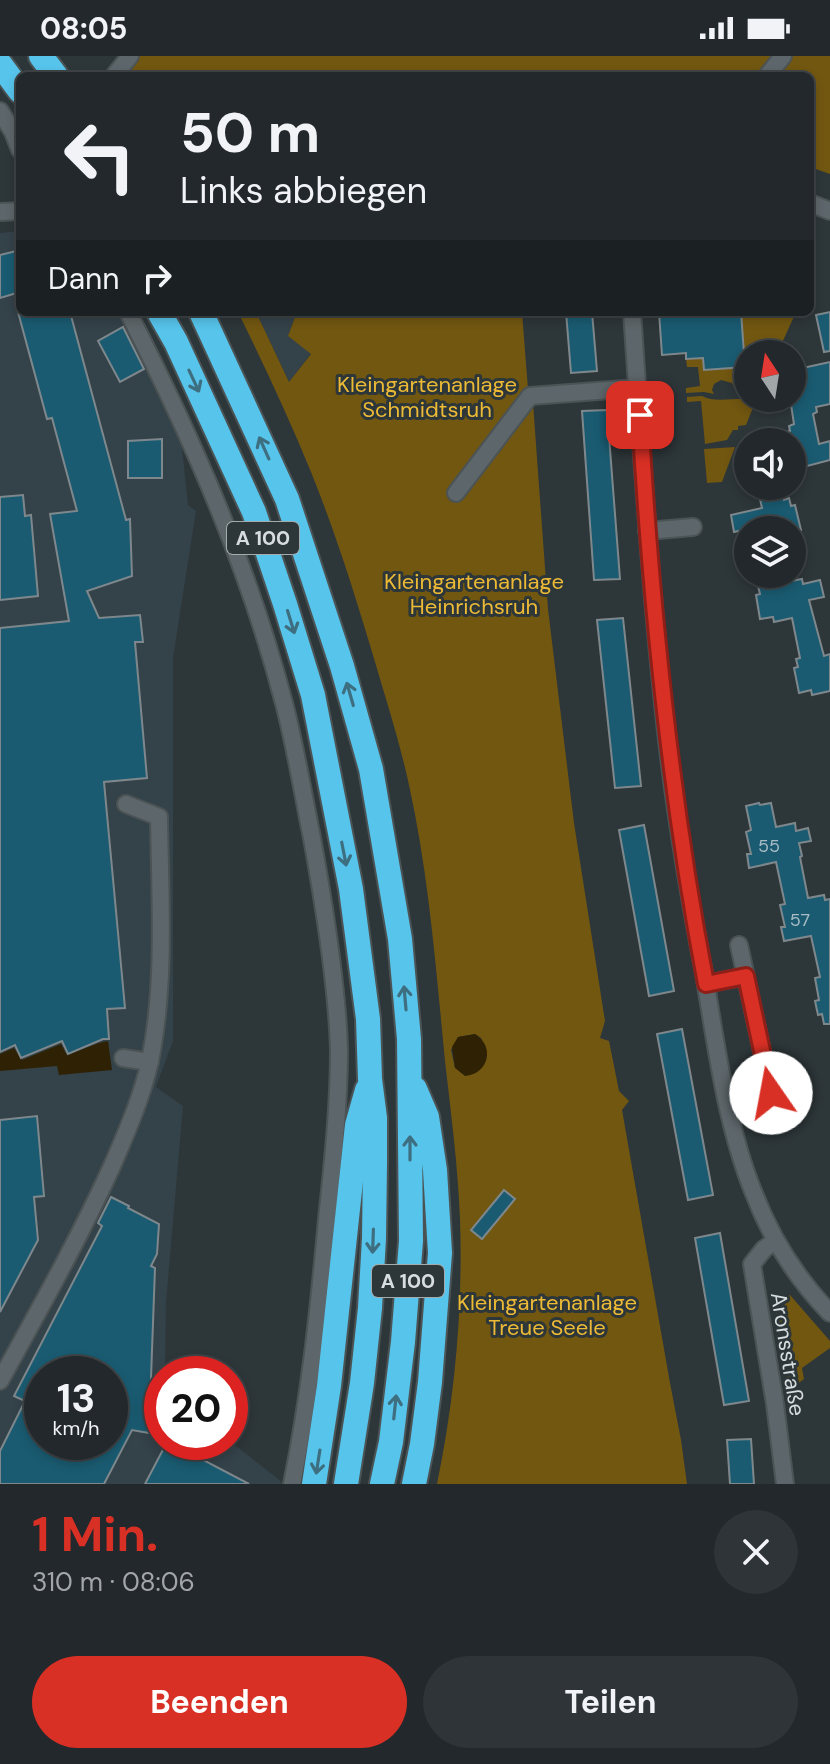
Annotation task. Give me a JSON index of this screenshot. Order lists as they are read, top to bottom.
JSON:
{
  "streets": {
    "highway": ["A 100"],
    "street": ["Aronsstraße"]
  },
  "parks": ["Kleingartenanlage Schmidtsruh", "Kleingartenanlage Heinrichsruh", "Kleingartenanlage Treue Seele"],
  "house_numbers": ["55", "57"],
  "north": "top",
  "page": {
    "status": "08:05",
    "turn": ["50 m", "Links abbiegen"],
    "then": "Dann",
    "speed": "13 km/h",
    "limit": "20",
    "heading": ["1 Min.", "310 m · 08:06"],
    "buttons": ["Beenden", "Teilen"]
  }
}
